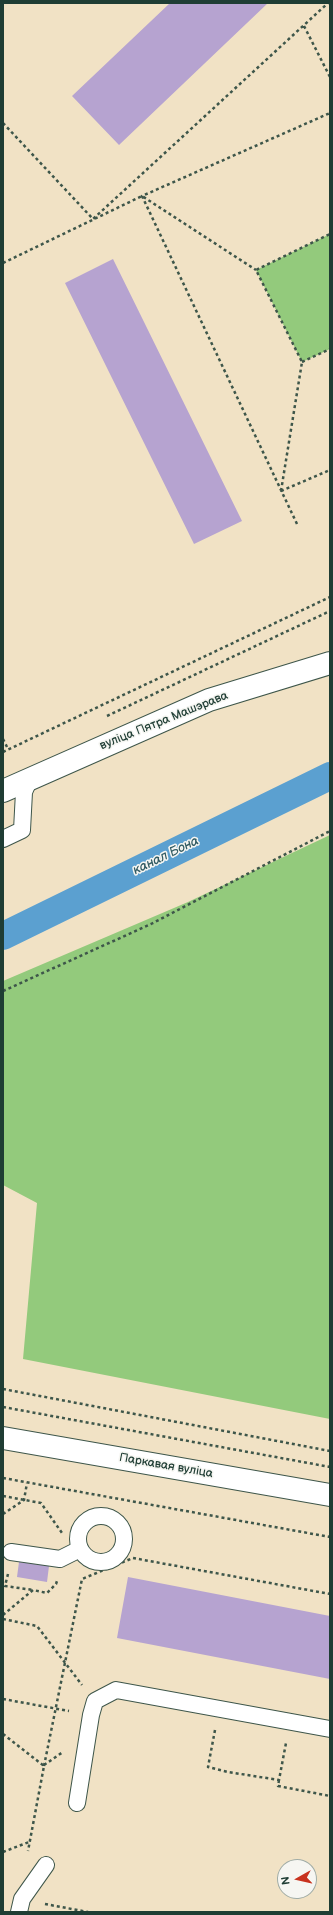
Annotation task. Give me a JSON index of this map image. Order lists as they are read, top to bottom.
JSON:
{
  "streets": {
    "street": ["вуліца Пятра Машэрава", "Паркавая вуліца"]
  },
  "water": ["канал Бона"],
  "north": "left"
}
